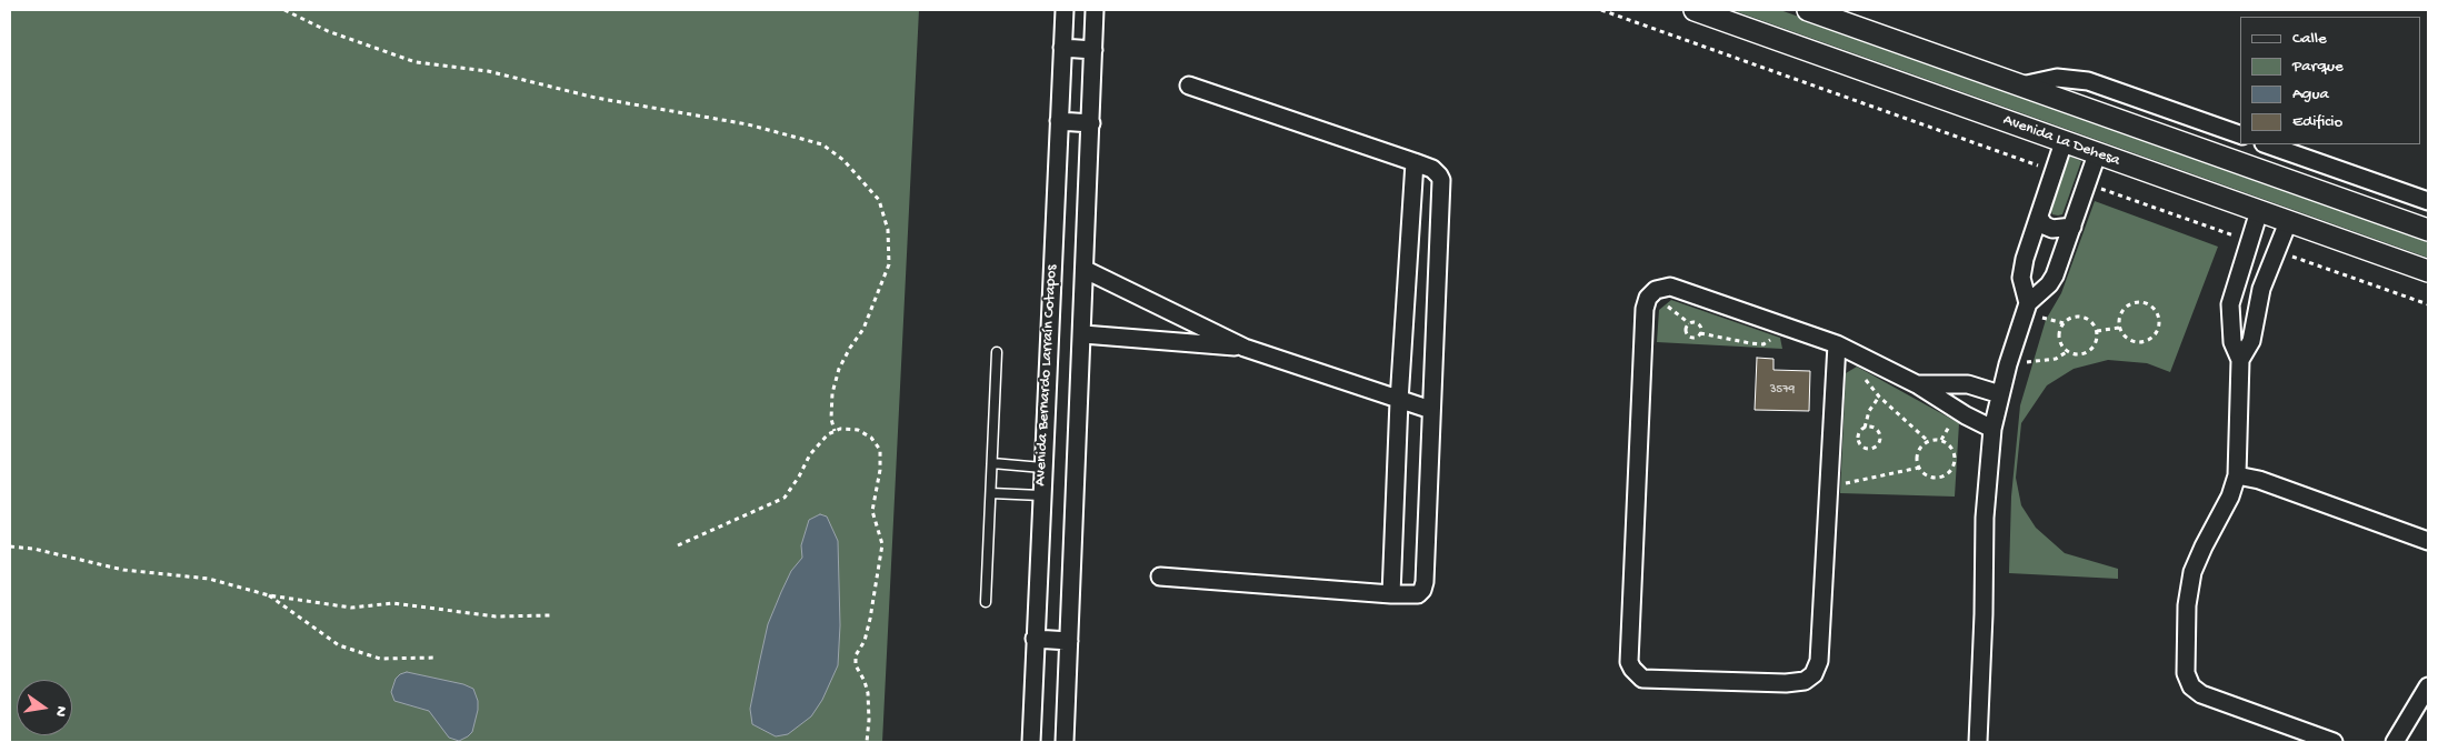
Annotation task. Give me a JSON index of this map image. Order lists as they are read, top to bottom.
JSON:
{
  "streets": {
    "street": ["Avenida La Dehesa", "Avenida Bernardo Larraín Cotapos"]
  },
  "house_numbers": ["3579"],
  "legend": [
    "Calle",
    "Parque",
    "Agua",
    "Edificio"
  ],
  "north": "right"
}
